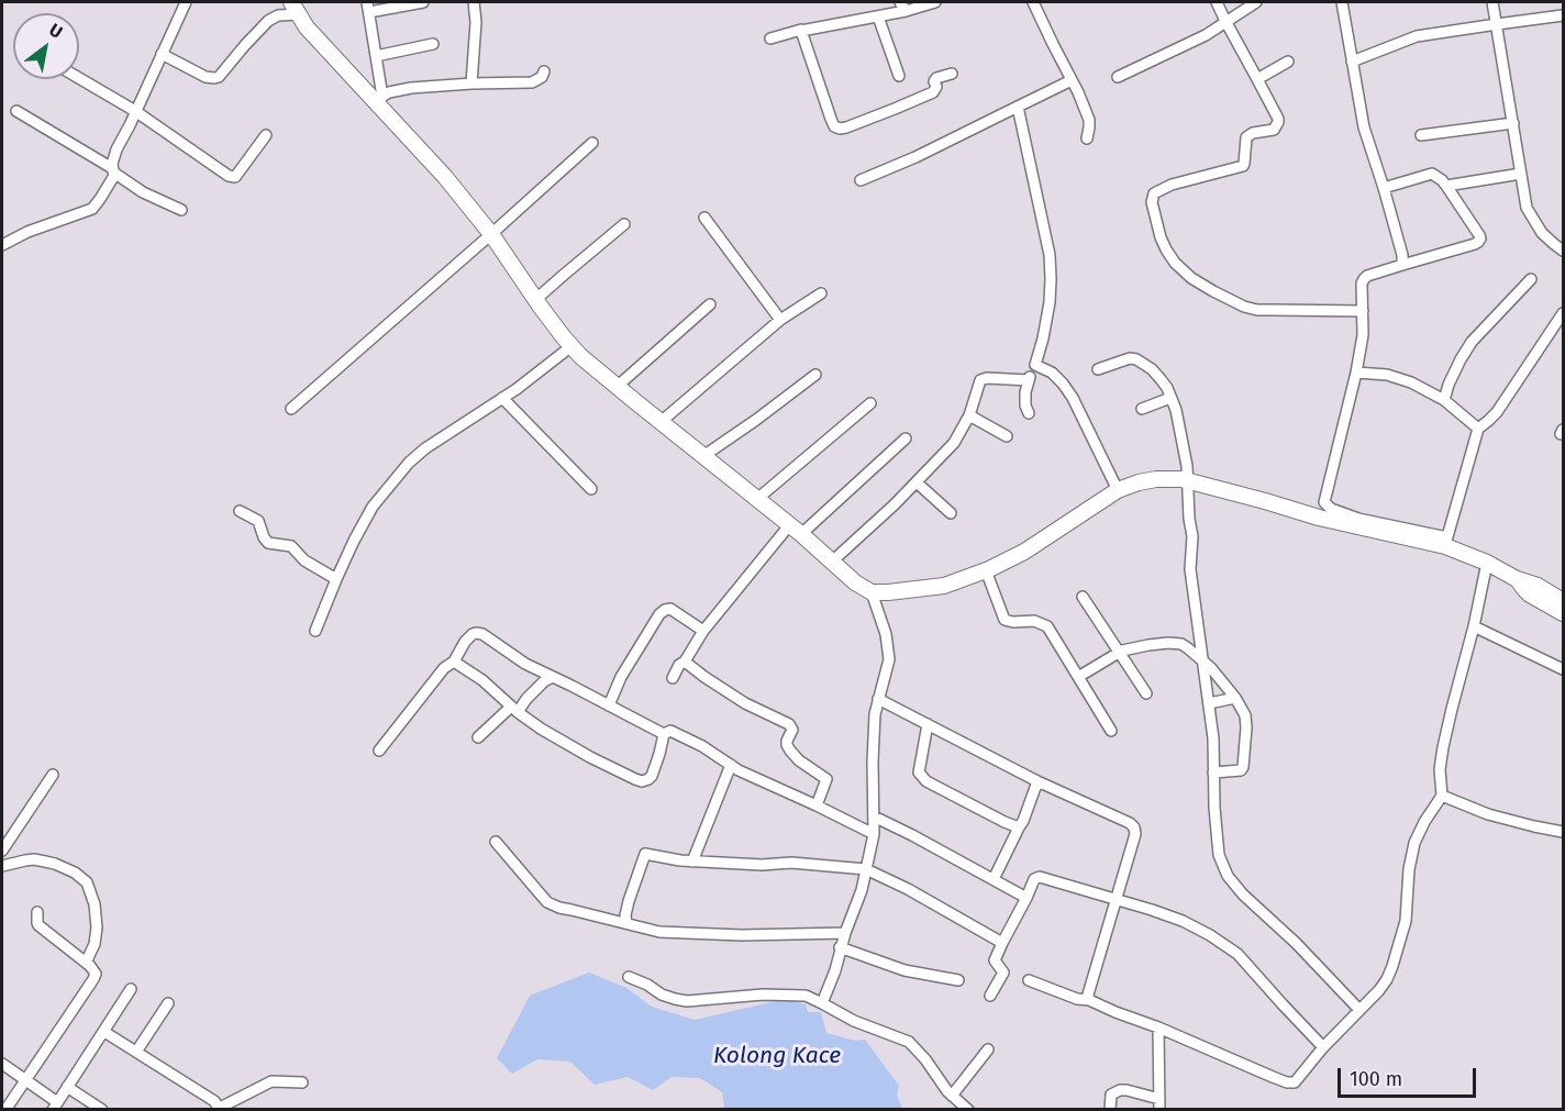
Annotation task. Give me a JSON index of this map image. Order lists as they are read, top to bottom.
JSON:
{
  "water": ["Kolong Kace"],
  "scale_bar": "100 m",
  "north": "top right"
}
